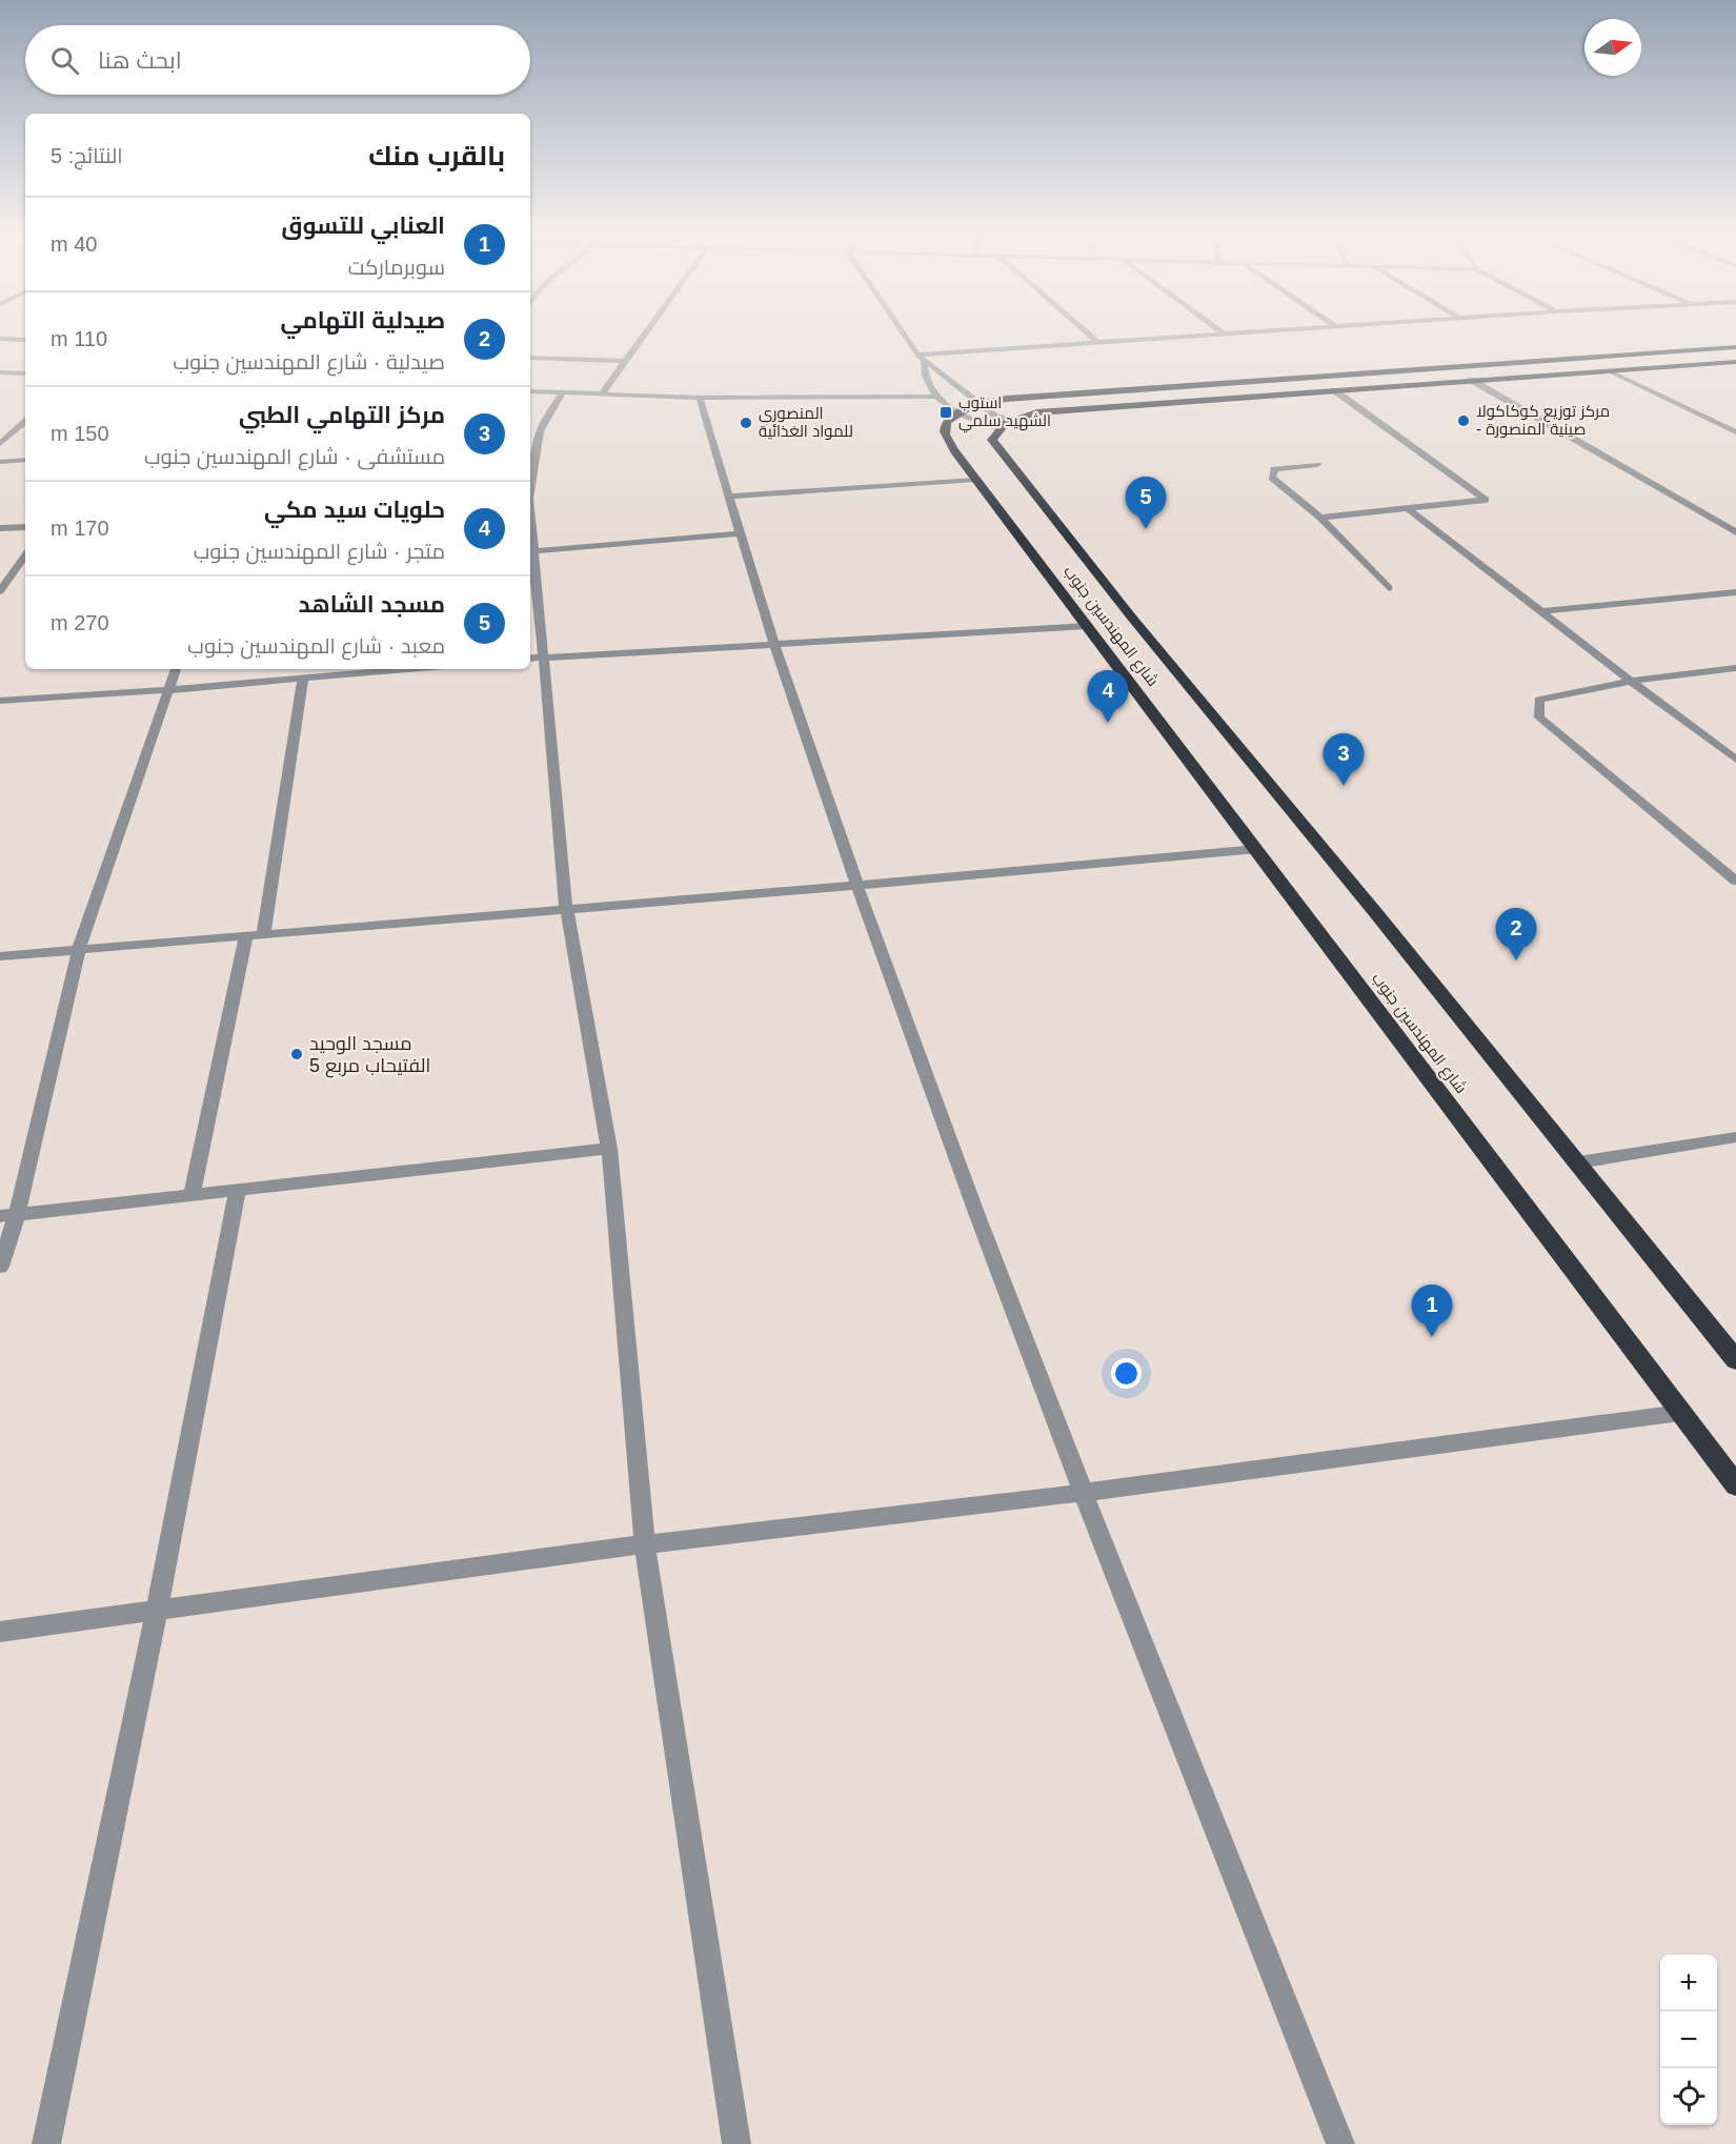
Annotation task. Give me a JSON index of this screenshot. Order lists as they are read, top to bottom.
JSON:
{
  "streets": {
    "highway": ["شارع المهندسين جنوب"]
  },
  "places": {
    "transit": ["استوب الشهيد سلمي"],
    "other": ["مركز توزيع كوكاكولا - صينية المنصورة", "المنصوري للمواد الغذائية", "مسجد الوحيد الفتيحاب مربع 5"]
  },
  "north": "right",
  "page": {
    "search": "ابحث هنا",
    "heading": ["بالقرب منك", "النتائج: 5"],
    "list": [
      {
        "mark": "1",
        "name": "العنابي للتسوق",
        "note": "سوبرماركت",
        "value": "40 m"
      },
      {
        "mark": "2",
        "name": "صيدلية التهامي",
        "note": "صيدلية · شارع المهندسين جنوب",
        "value": "110 m"
      },
      {
        "mark": "3",
        "name": "مركز التهامي الطبي",
        "note": "مستشفى · شارع المهندسين جنوب",
        "value": "150 m"
      },
      {
        "mark": "4",
        "name": "حلويات سيد مكي",
        "note": "متجر · شارع المهندسين جنوب",
        "value": "170 m"
      },
      {
        "mark": "5",
        "name": "مسجد الشاهد",
        "note": "معبد · شارع المهندسين جنوب",
        "value": "270 m"
      }
    ],
    "pins": [
      "5",
      "4",
      "3",
      "2",
      "1"
    ],
    "map_buttons": ["+", "−"]
  }
}
